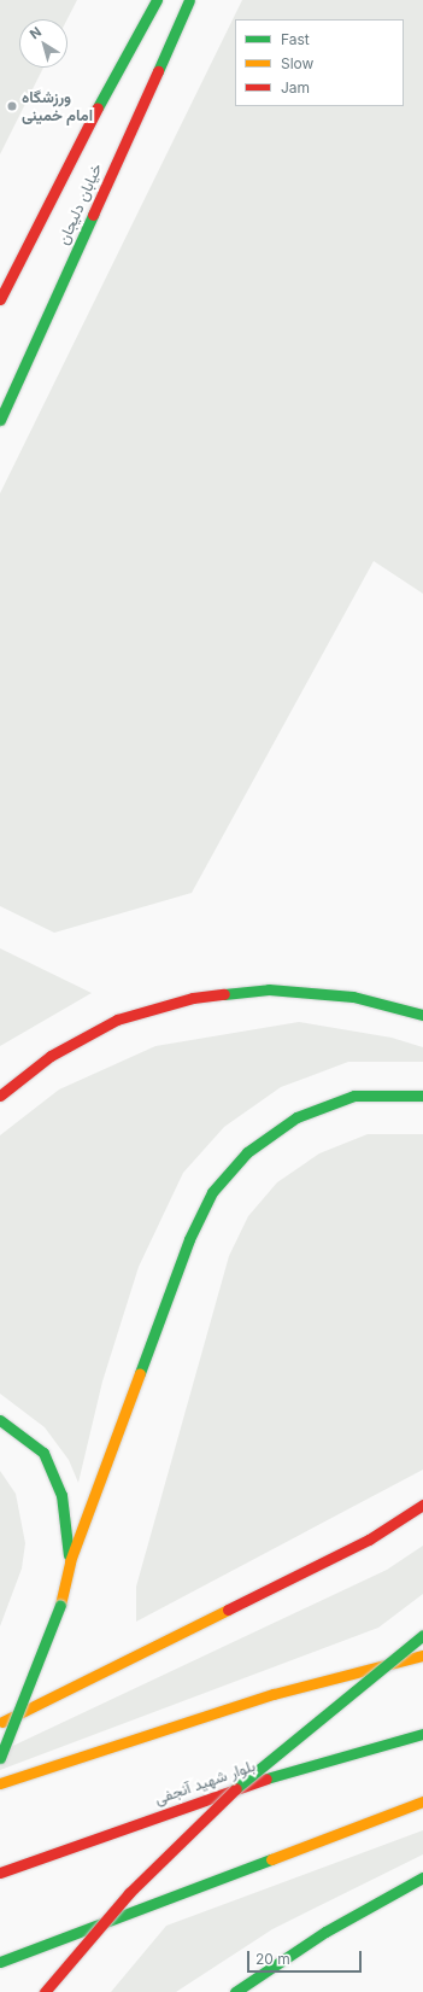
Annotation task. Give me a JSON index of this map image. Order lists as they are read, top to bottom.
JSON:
{
  "streets": {
    "main road": ["خیابان دلیجان", "بلوار شهید آنجفی"]
  },
  "places": ["ورزشگاه امام خمینی"],
  "legend": ["Fast", "Slow", "Jam"],
  "scale_bar": "20 m",
  "north": "top left"
}
